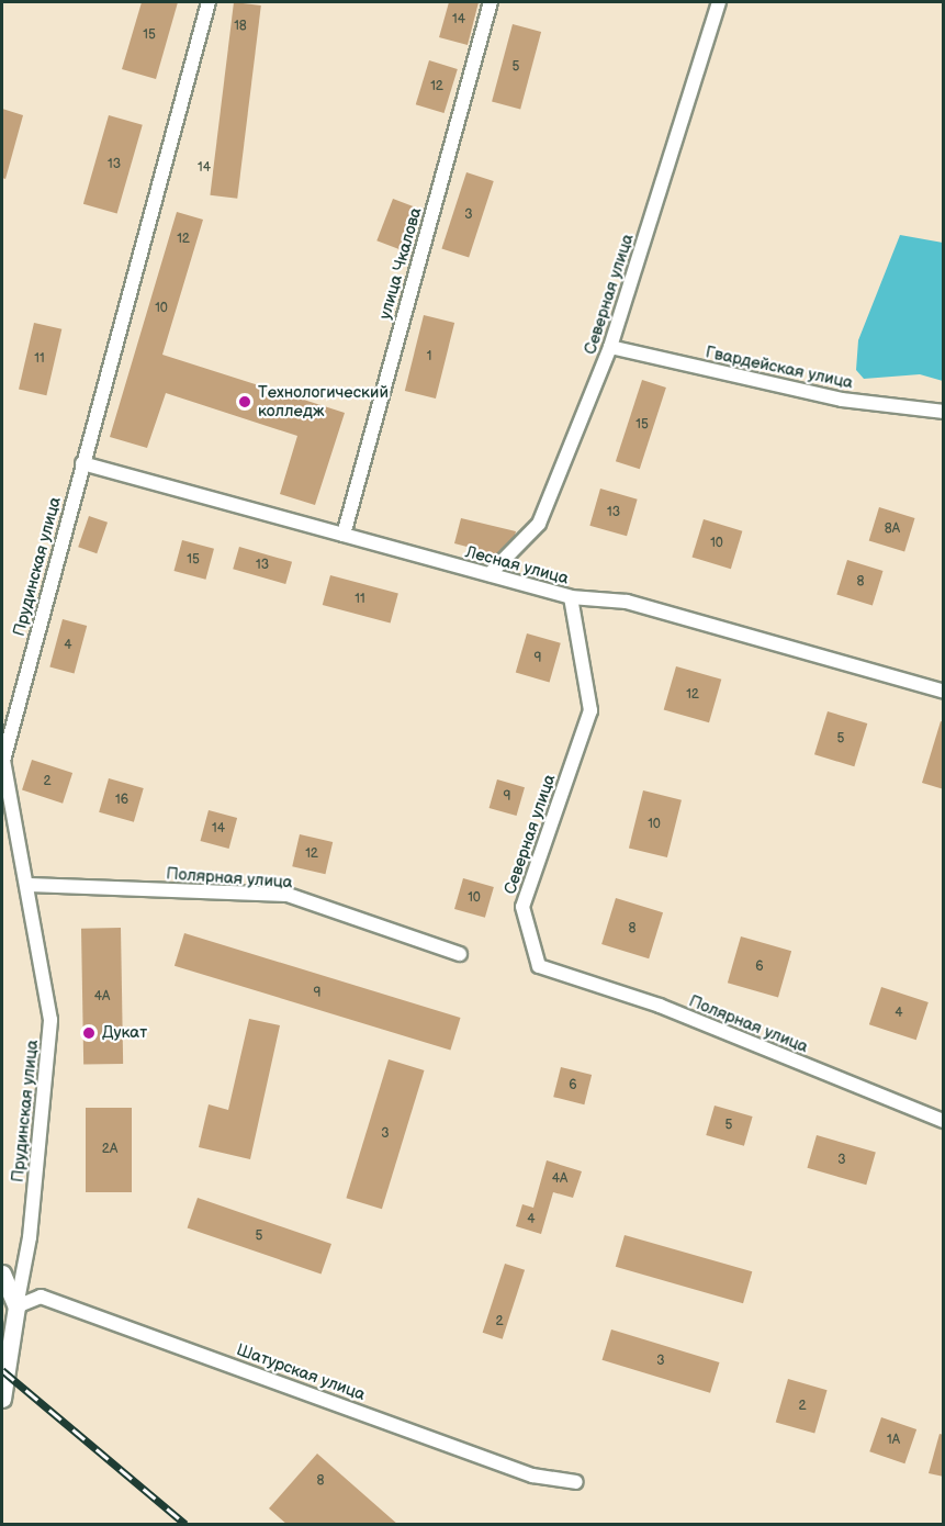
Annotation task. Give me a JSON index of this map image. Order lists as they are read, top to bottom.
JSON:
{
  "streets": {
    "street": [
      "улица Чкалова",
      "Северная улица",
      "Гвардейская улица",
      "Лесная улица",
      "Прудинская улица",
      "Полярная улица",
      "Шатурская улица"
    ]
  },
  "crossings": [
    ["улица Чкалова", "Лесная улица"],
    ["Северная улица", "Гвардейская улица"],
    ["Северная улица", "Лесная улица"],
    ["Северная улица", "Полярная улица"],
    ["Лесная улица", "Прудинская улица"],
    ["Прудинская улица", "Полярная улица"],
    ["Прудинская улица", "Шатурская улица"]
  ],
  "places": ["Технологический колледж", "Дукат"],
  "house_numbers": [
    "14",
    "18",
    "15",
    "5",
    "12",
    "13",
    "14",
    "3",
    "12",
    "10",
    "1",
    "11",
    "15",
    "13",
    "8А",
    "10",
    "15",
    "13",
    "8",
    "11",
    "4",
    "9",
    "12",
    "5",
    "2",
    "9",
    "16",
    "10",
    "14",
    "12",
    "10",
    "8",
    "6",
    "9",
    "4А",
    "4",
    "6",
    "5",
    "3",
    "2А",
    "3",
    "4А",
    "4",
    "5",
    "2",
    "3",
    "2",
    "1А",
    "8"
  ]
}
